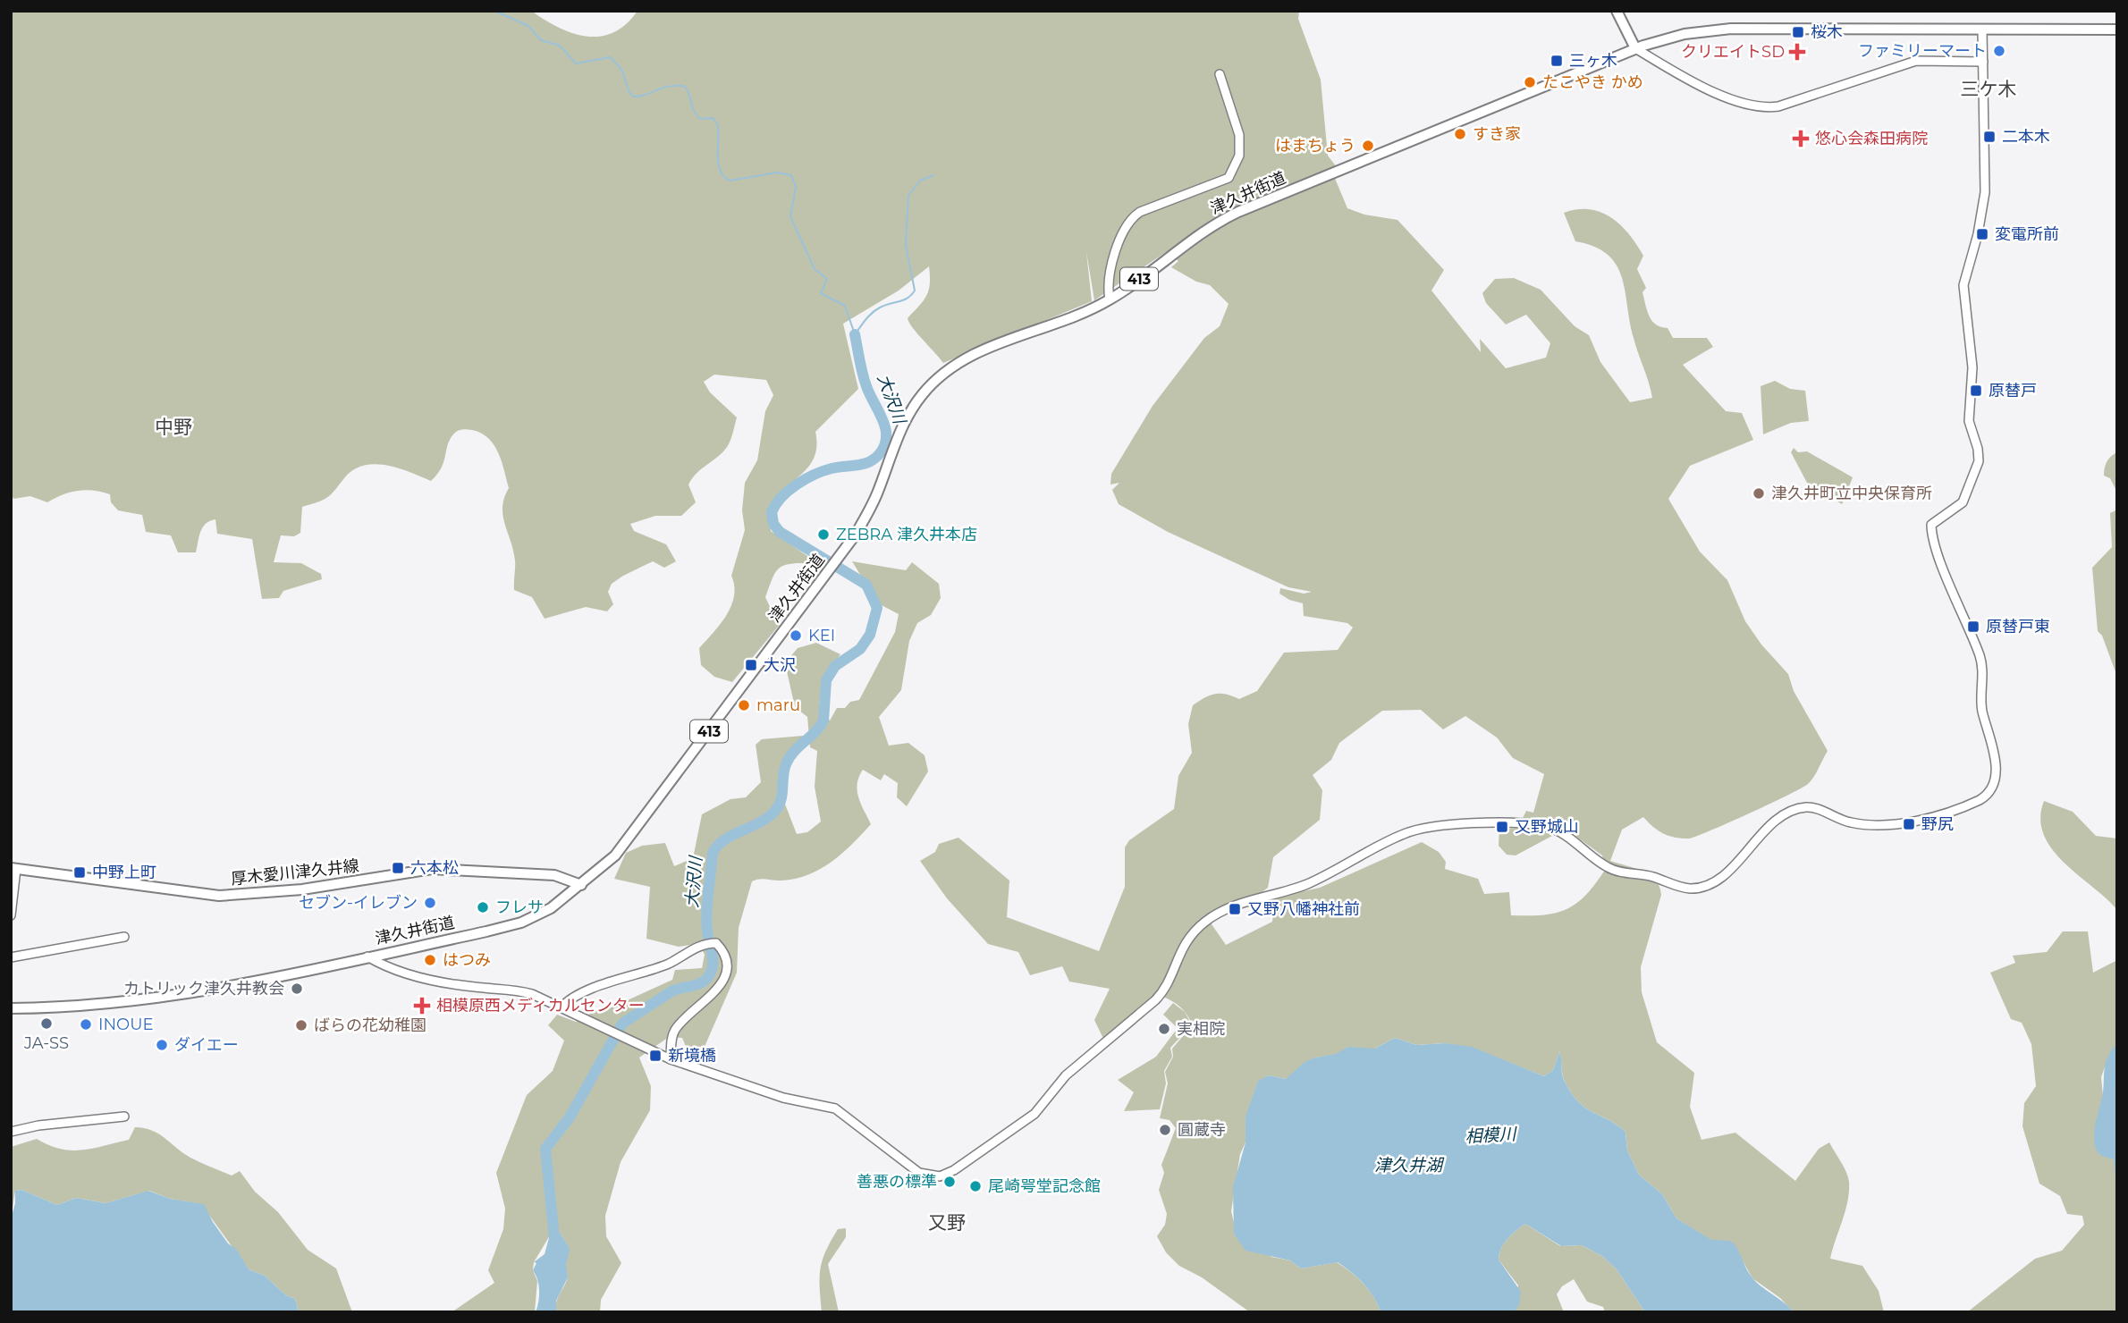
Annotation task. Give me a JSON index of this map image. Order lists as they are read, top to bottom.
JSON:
{
  "streets": {
    "main road": ["津久井街道", "413", "厚木愛川津久井線"]
  },
  "crossings": [
    ["津久井街道", "厚木愛川津久井線"]
  ],
  "districts": ["三ケ木", "中野", "又野"],
  "water": ["大沢川", "相模川", "津久井湖"],
  "places": {
    "transit": [
      "桜木",
      "三ヶ木",
      "二本木",
      "変電所前",
      "原替戸",
      "原替戸東",
      "大沢",
      "野尻",
      "又野城山",
      "六本松",
      "中野上町",
      "又野八幡神社前",
      "新境橋"
    ],
    "other": [
      "ファミリーマート",
      "たこやき かめ",
      "すき家",
      "はまちょう",
      "津久井町立中央保育所",
      "ZEBRA 津久井本店",
      "KEI",
      "maru",
      "セブン-イレブン",
      "フレサ",
      "はつみ",
      "カトリック津久井教会",
      "JA-SS",
      "INOUE",
      "ばらの花幼稚園",
      "実相院",
      "ダイエー",
      "圓蔵寺",
      "善悪の標準",
      "尾崎咢堂記念館"
    ],
    "health": ["クリエイトSD", "悠心会森田病院", "相模原西メディカルセンター"]
  }
}
